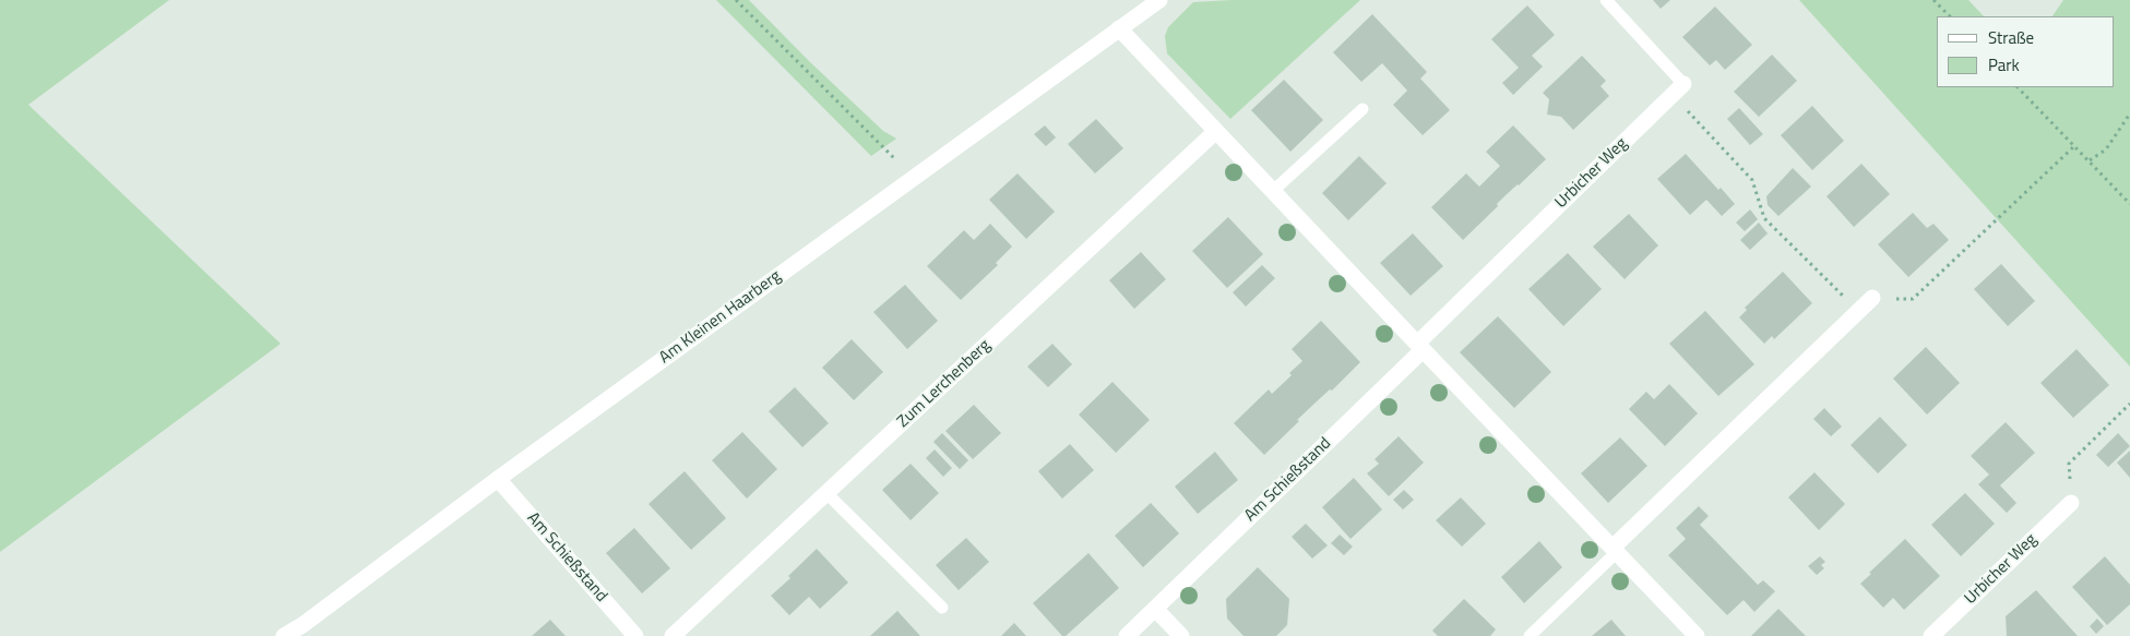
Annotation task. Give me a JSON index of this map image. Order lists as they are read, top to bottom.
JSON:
{
  "streets": {
    "street": [
      "Urbicher Weg",
      "Am Kleinen Haarberg",
      "Zum Lerchenberg",
      "Am Schießstand"
    ]
  },
  "crossings": [
    ["Urbicher Weg", "Am Schießstand"],
    ["Am Kleinen Haarberg", "Am Schießstand"]
  ],
  "legend": ["Straße", "Park"]
}
